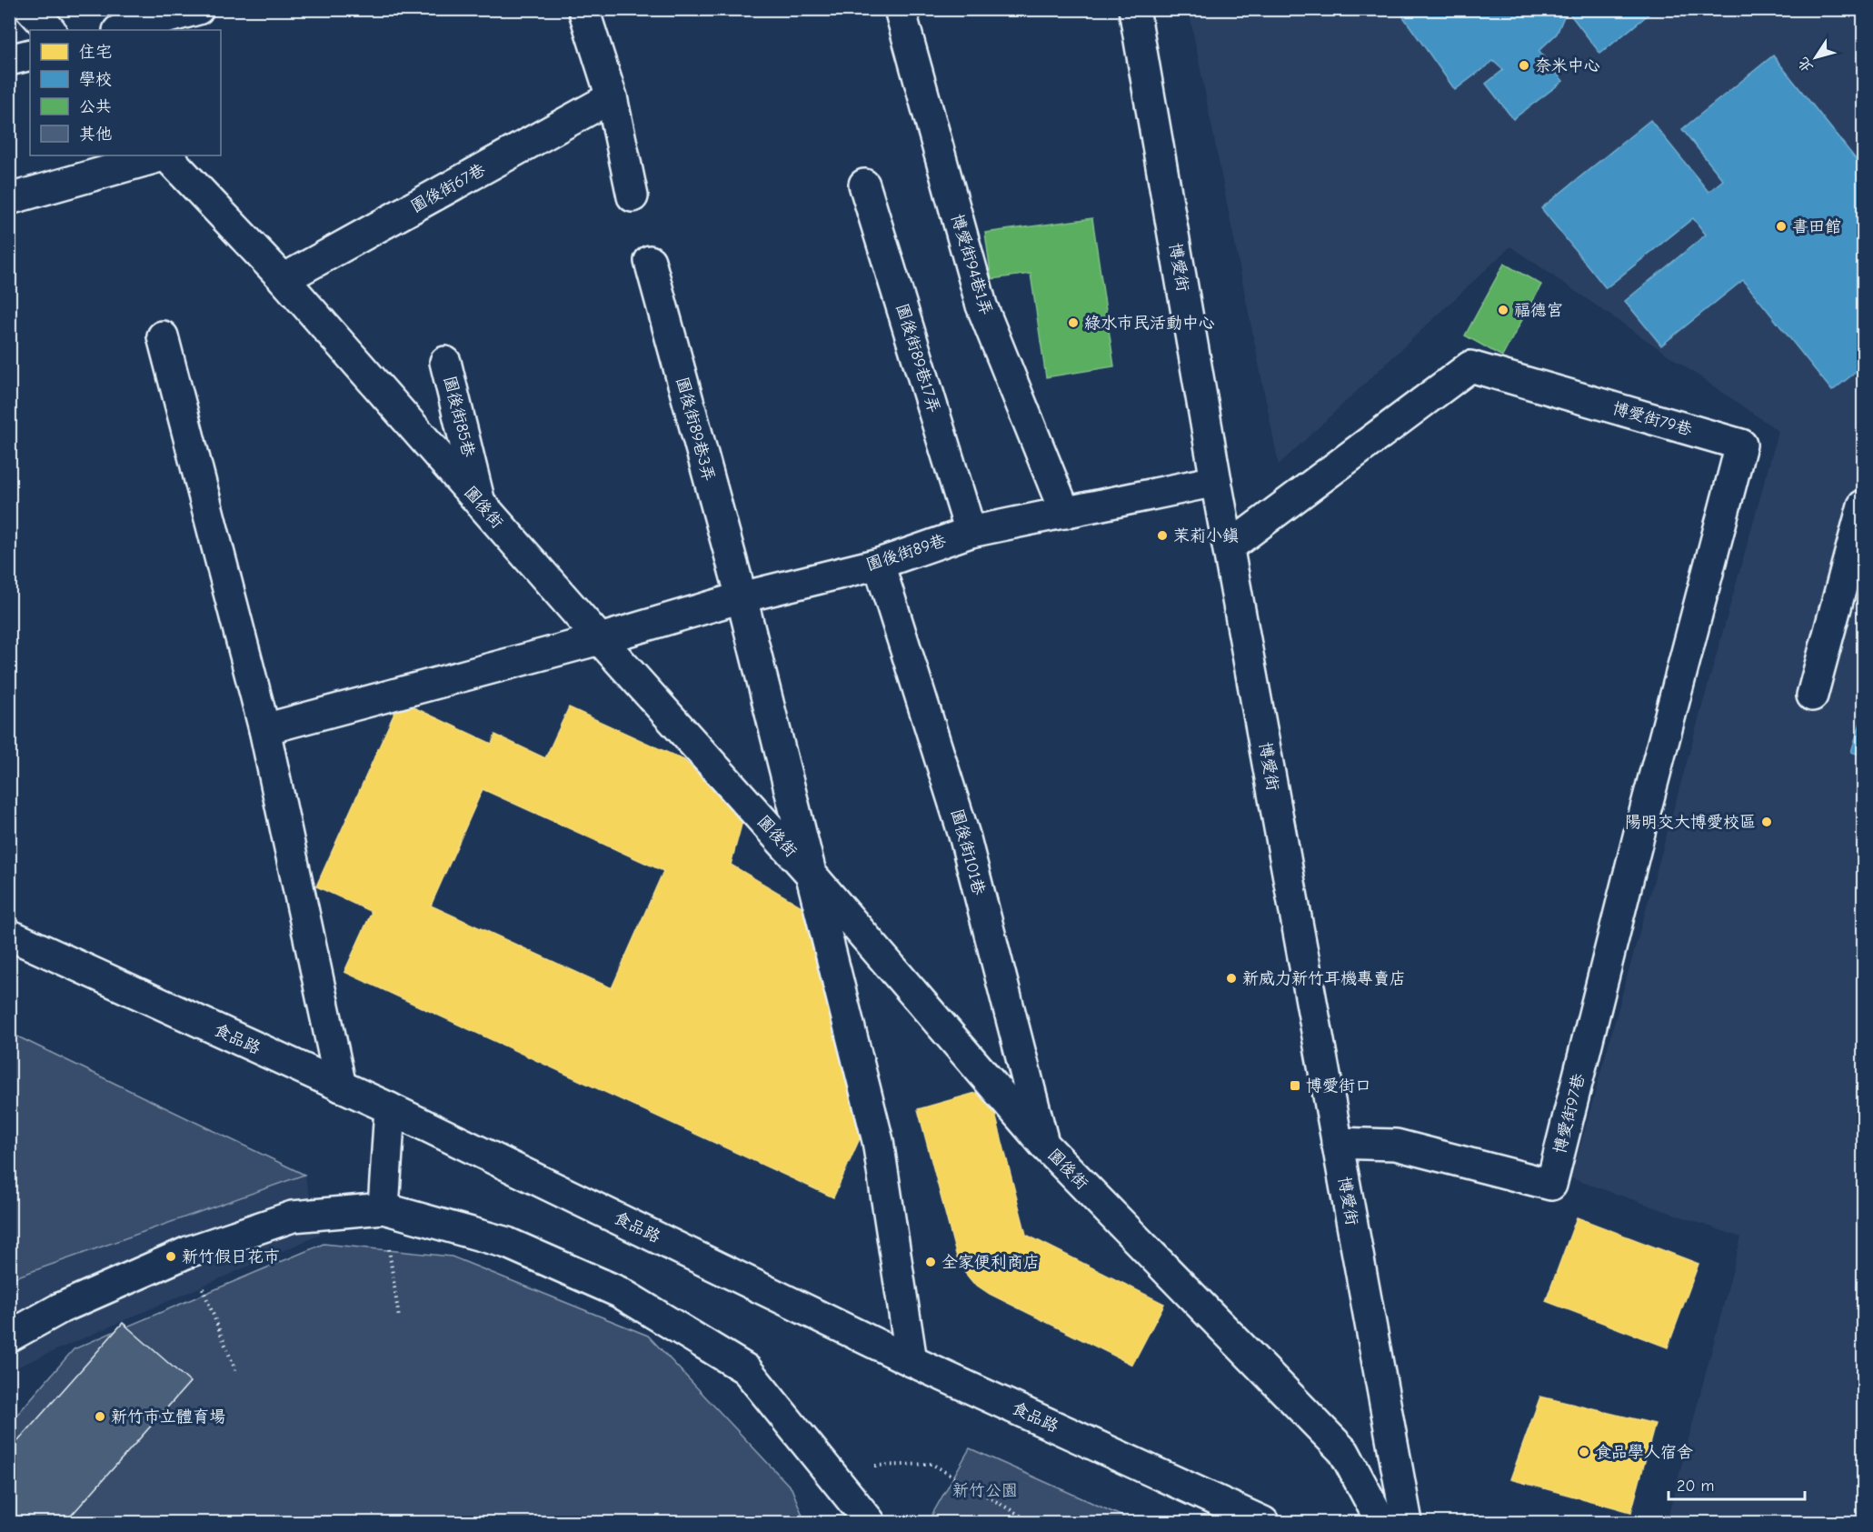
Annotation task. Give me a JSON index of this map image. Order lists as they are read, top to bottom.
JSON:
{
  "streets": {
    "street": [
      "園後街67巷",
      "博愛街94巷1弄",
      "博愛街",
      "園後街89巷17弄",
      "園後街85巷",
      "博愛街79巷",
      "園後街89巷3弄",
      "園後街",
      "園後街89巷",
      "園後街101巷",
      "食品路",
      "博愛街97巷"
    ]
  },
  "crossings": [
    ["園後街67巷", "園後街"],
    ["博愛街94巷1弄", "園後街89巷"],
    ["博愛街", "博愛街79巷"],
    ["博愛街", "園後街89巷"],
    ["博愛街", "博愛街97巷"],
    ["園後街89巷17弄", "園後街89巷"],
    ["園後街85巷", "園後街"],
    ["博愛街79巷", "博愛街97巷"],
    ["園後街89巷3弄", "園後街"],
    ["園後街89巷3弄", "園後街89巷"],
    ["園後街89巷3弄", "食品路"],
    ["園後街", "園後街89巷"],
    ["園後街", "園後街101巷"],
    ["園後街89巷", "園後街101巷"]
  ],
  "parks": ["新竹公園"],
  "places": {
    "other": [
      "奈米中心",
      "書田館",
      "福德宫",
      "綠水市民活動中心",
      "茉莉小鎮",
      "陽明交大博愛校區",
      "新威力新竹耳機專賣店",
      "新竹假日花市",
      "全家便利商店",
      "新竹市立體育場",
      "食品學人宿舍"
    ],
    "transit": ["博愛街口"]
  },
  "legend": [
    "住宅",
    "學校",
    "公共",
    "其他"
  ],
  "scale_bar": "20 m",
  "north": "bottom left"
}
